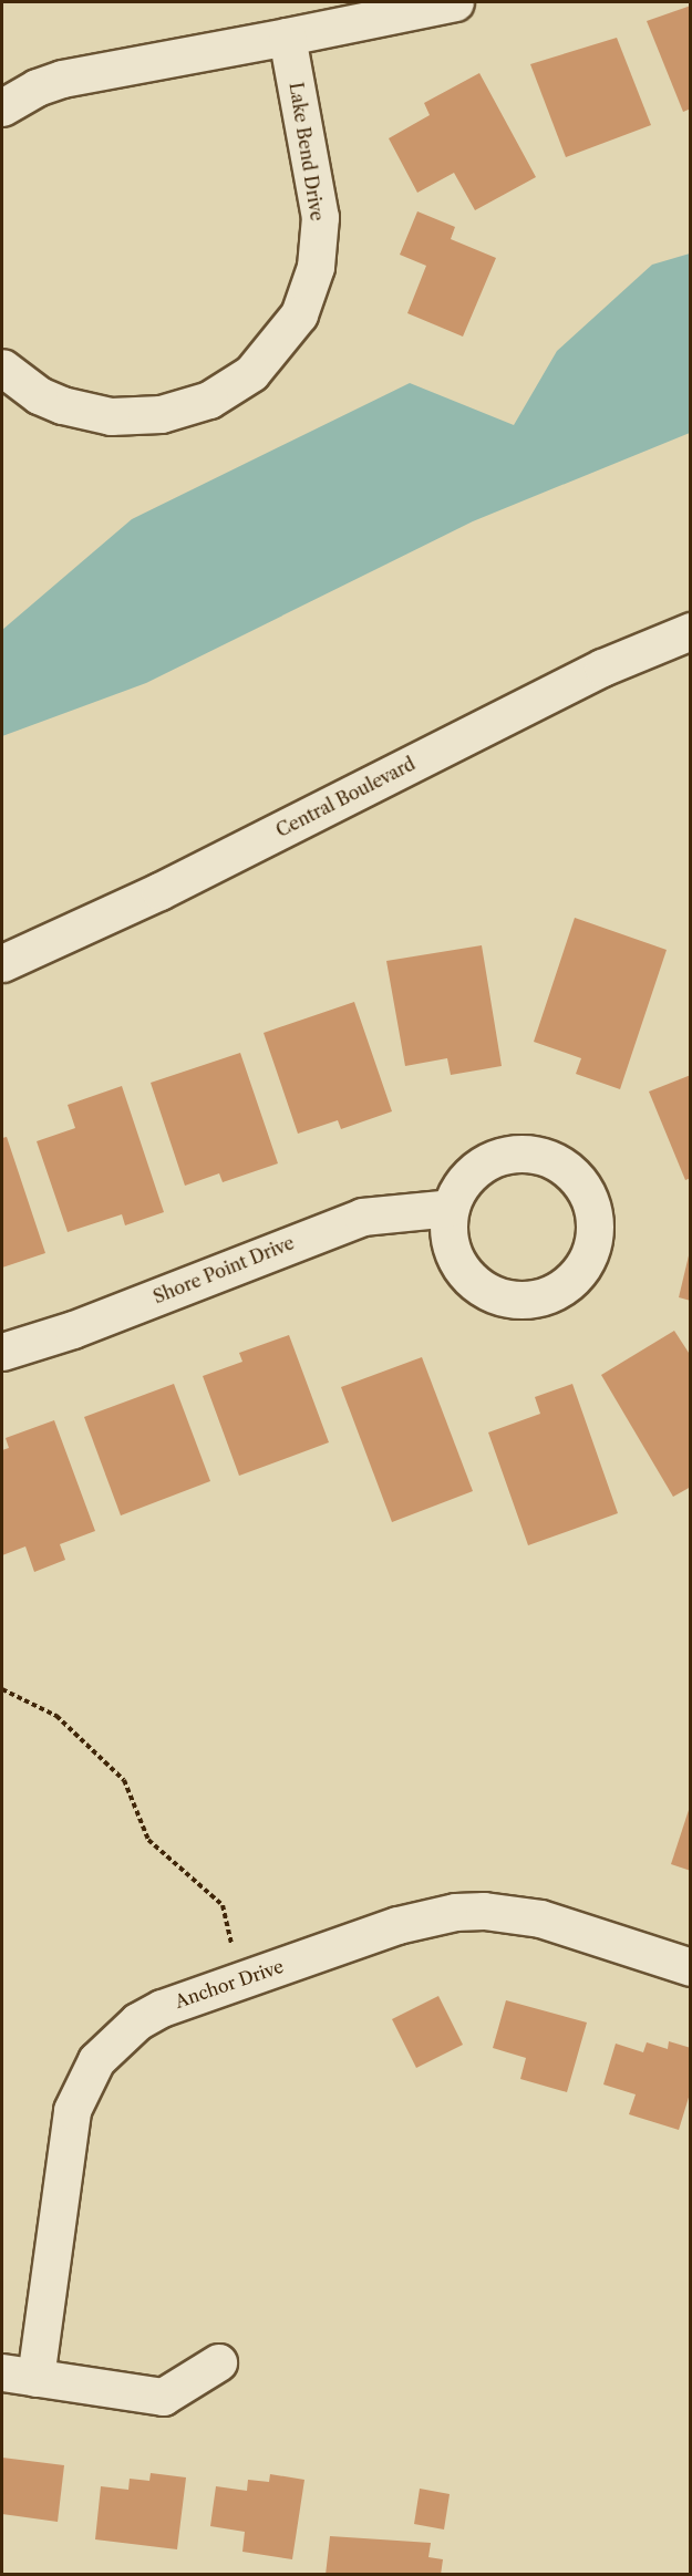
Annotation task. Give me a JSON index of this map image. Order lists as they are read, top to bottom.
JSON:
{
  "streets": {
    "street": [
      "Lake Bend Drive",
      "Central Boulevard",
      "Shore Point Drive",
      "Anchor Drive"
    ]
  }
}
